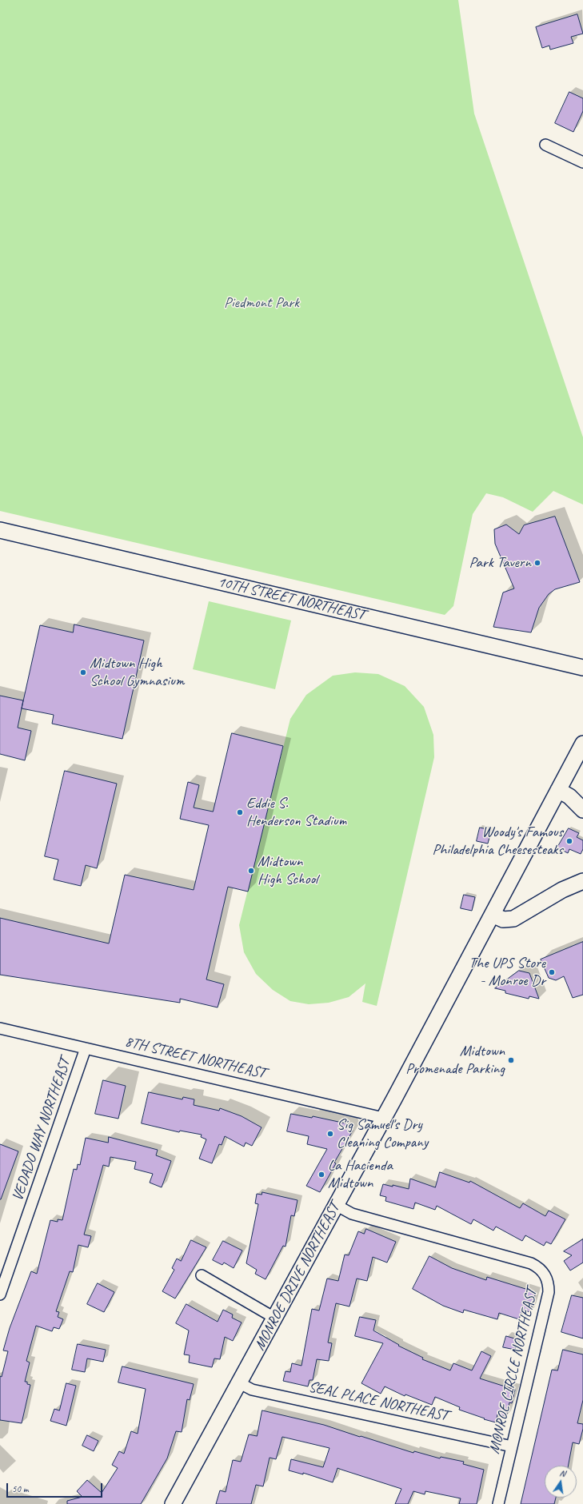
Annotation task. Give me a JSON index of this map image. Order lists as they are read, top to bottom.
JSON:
{
  "streets": {
    "main road": ["10TH STREET NORTHEAST", "MONROE DRIVE NORTHEAST"],
    "street": [
      "8TH STREET NORTHEAST",
      "VEDADO WAY NORTHEAST",
      "MONROE CIRCLE NORTHEAST",
      "SEAL PLACE NORTHEAST"
    ]
  },
  "crossings": [
    ["8TH STREET NORTHEAST", "VEDADO WAY NORTHEAST"],
    ["8TH STREET NORTHEAST", "MONROE DRIVE NORTHEAST"],
    ["MONROE DRIVE NORTHEAST", "MONROE CIRCLE NORTHEAST"],
    ["MONROE DRIVE NORTHEAST", "SEAL PLACE NORTHEAST"],
    ["MONROE CIRCLE NORTHEAST", "SEAL PLACE NORTHEAST"]
  ],
  "parks": ["Piedmont Park"],
  "places": [
    "Park Tavern",
    "Midtown High School Gymnasium",
    "Eddie S. Henderson Stadium",
    "Woody's Famous Philadelphia Cheesesteaks",
    "Midtown High School",
    "The UPS Store - Monroe Dr",
    "Midtown Promenade Parking",
    "Sig Samuel's Dry Cleaning Company",
    "La Hacienda Midtown"
  ],
  "scale_bar": "50 m",
  "north": "top"
}
